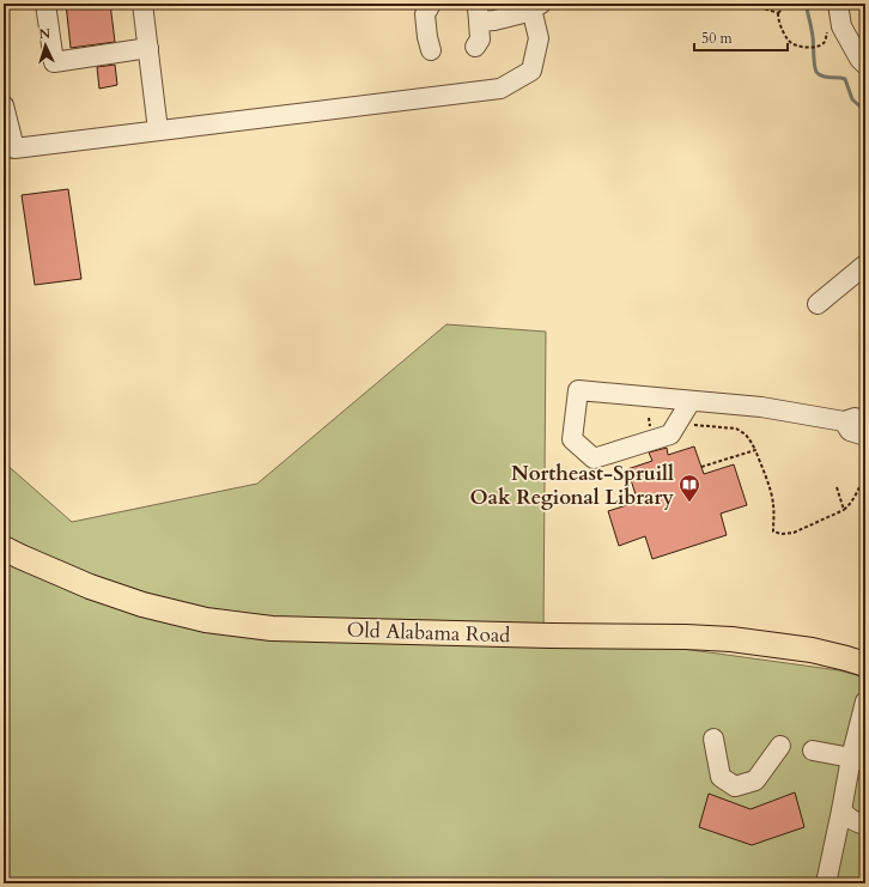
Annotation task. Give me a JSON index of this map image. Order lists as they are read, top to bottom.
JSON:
{
  "streets": {
    "main road": ["Old Alabama Road"]
  },
  "places": {
    "library": ["Northeast-Spruill Oak Regional Library"]
  },
  "scale_bar": "50 m",
  "north": "top"
}
